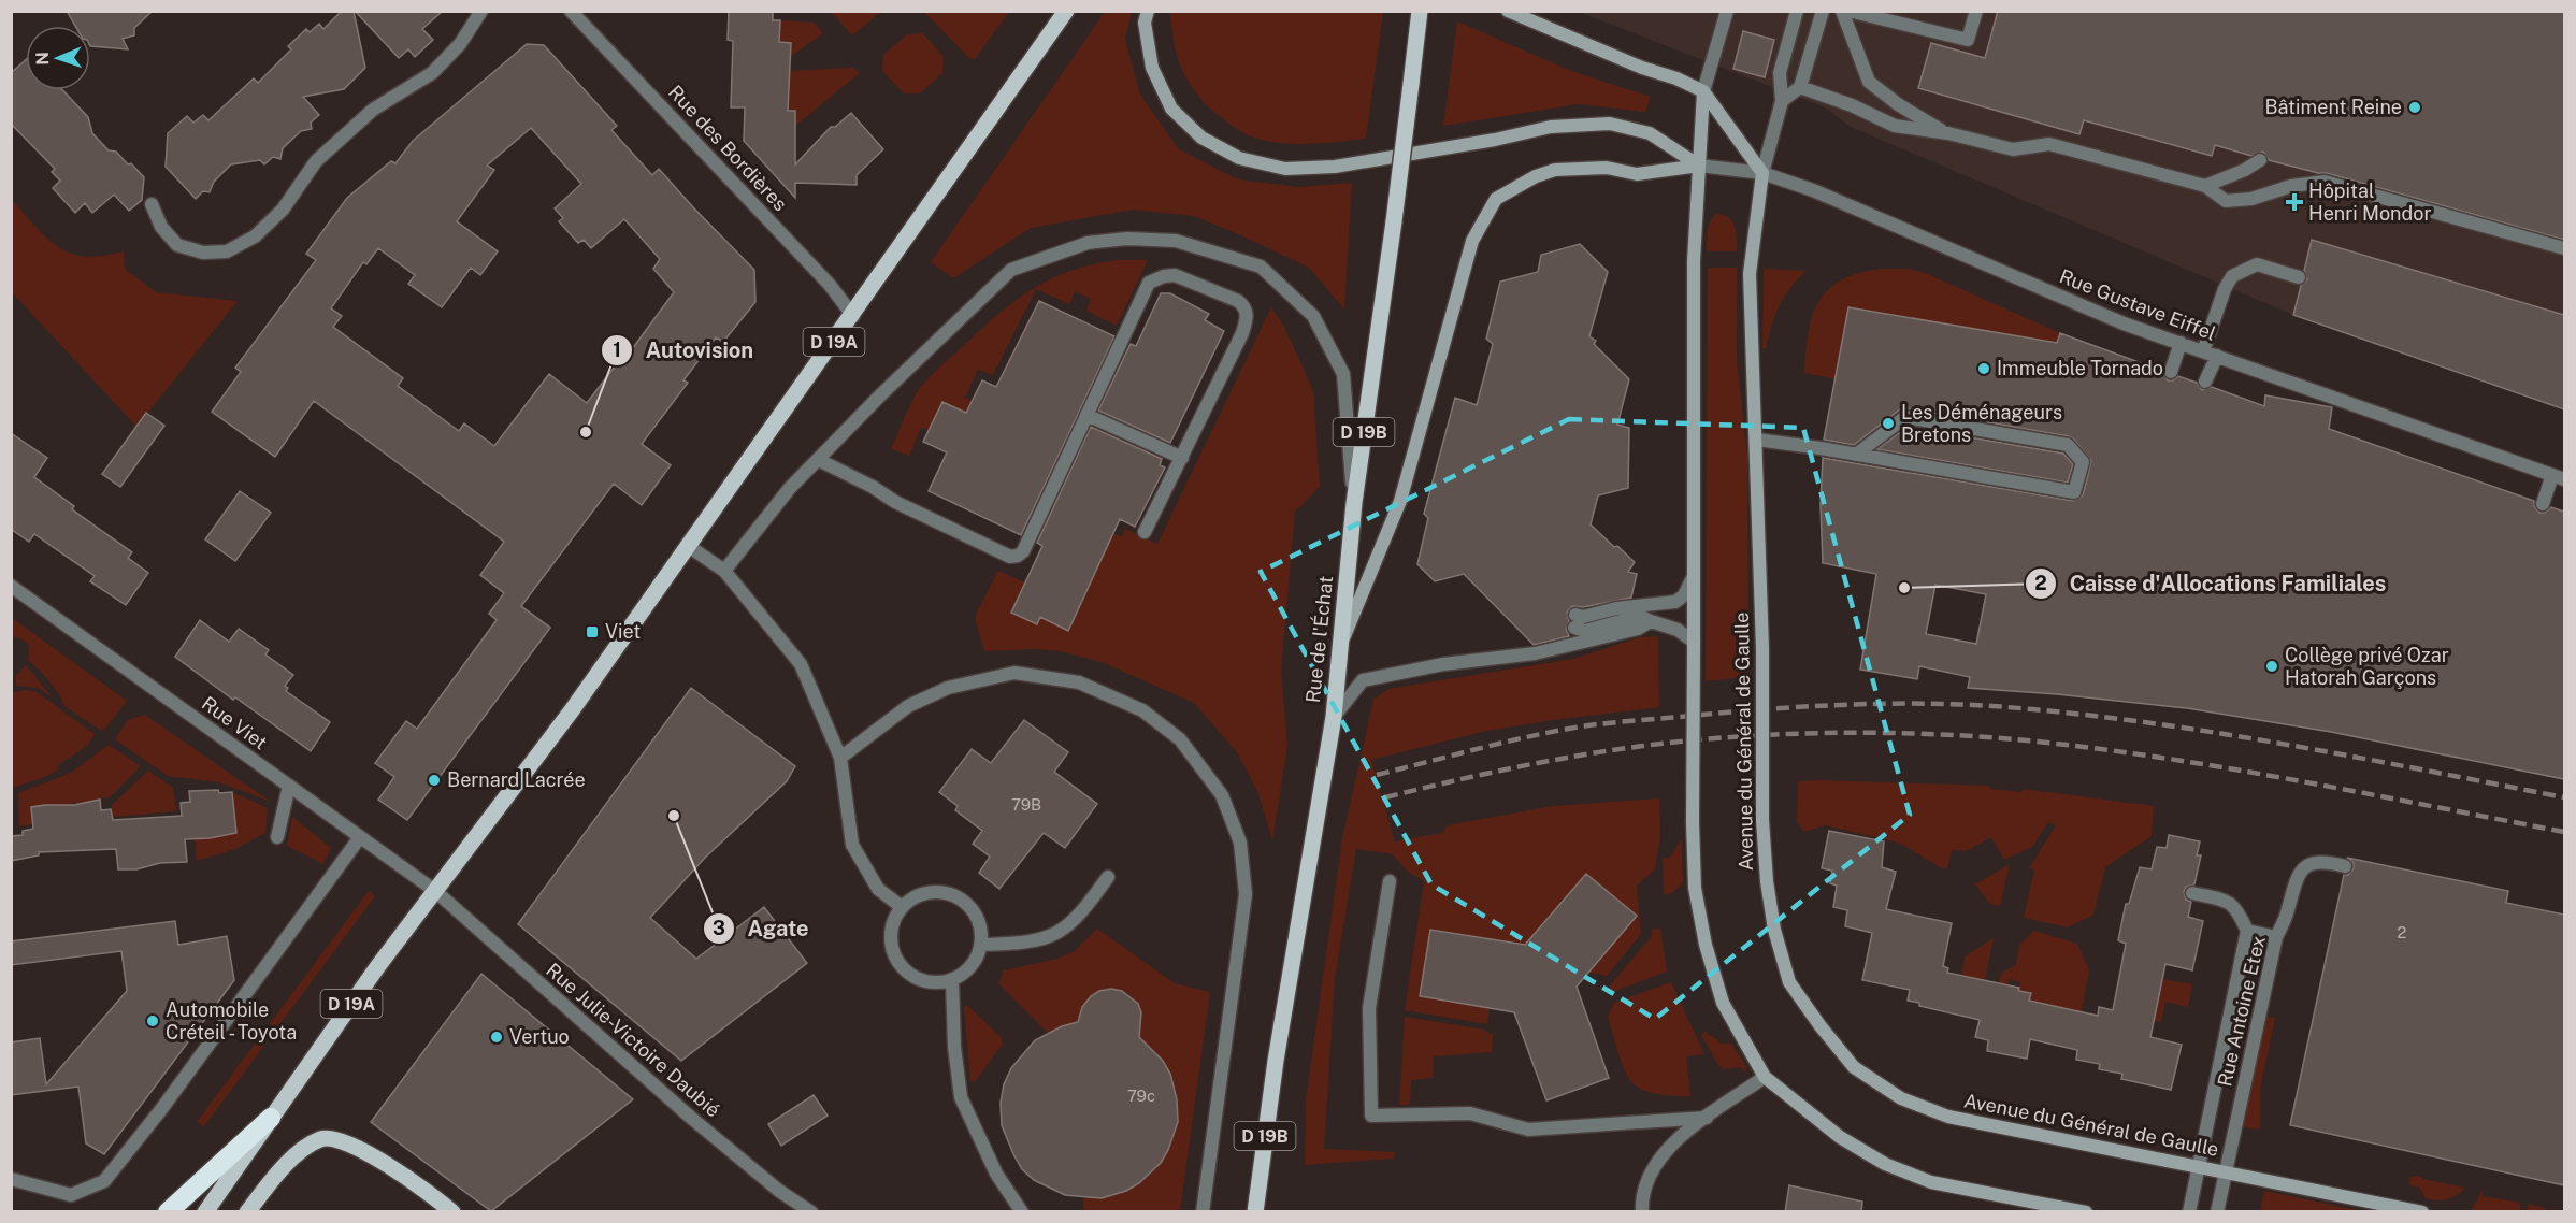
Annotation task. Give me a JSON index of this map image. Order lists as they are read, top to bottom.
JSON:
{
  "streets": {
    "main road": [
      "D 19A",
      "D 19B",
      "Rue de l'Échat",
      "Avenue du Général de Gaulle"
    ],
    "street": [
      "Rue des Bordières",
      "Rue Gustave Eiffel",
      "Rue Viet",
      "Rue Antoine Etex",
      "Rue Julie-Victoire Daubié"
    ]
  },
  "crossings": [
    ["Rue des Bordières", "D 19A"],
    ["Rue Gustave Eiffel", "Avenue du Général de Gaulle"],
    ["D 19A", "Rue Viet"],
    ["D 19A", "Rue Julie-Victoire Daubié"],
    ["Rue Viet", "Rue Julie-Victoire Daubié"],
    ["Avenue du Général de Gaulle", "Rue Antoine Etex"]
  ],
  "places": {
    "other": [
      "Bâtiment Reine",
      "Immeuble Tornado",
      "Les Déménageurs Bretons",
      "Autovision",
      "Caisse d'Allocations Familiales",
      "Collège privé Ozar Hatorah Garçons",
      "Bernard Lacrée",
      "Agate",
      "Automobile Créteil - Toyota",
      "Vertuo"
    ],
    "health": ["Hôpital Henri Mondor"],
    "transit": ["Viet"]
  },
  "house_numbers": ["79B", "2", "79c"],
  "north": "left"
}
